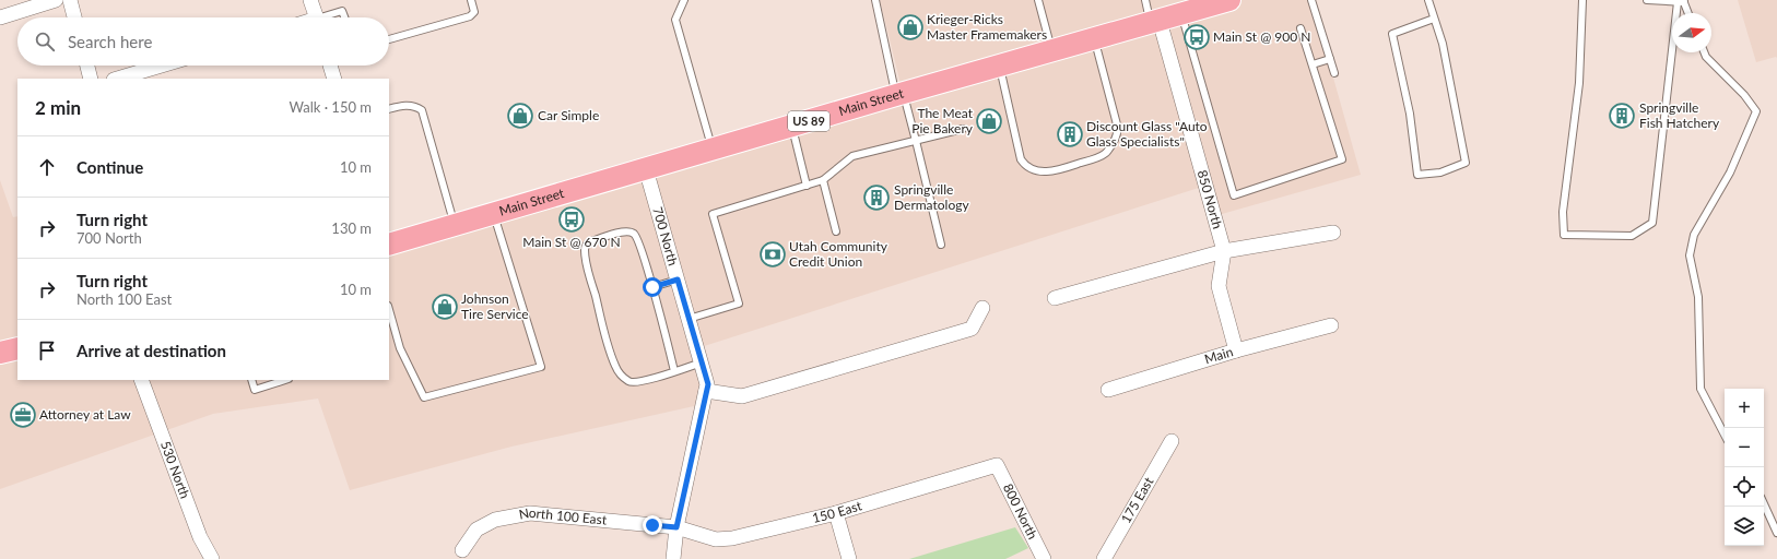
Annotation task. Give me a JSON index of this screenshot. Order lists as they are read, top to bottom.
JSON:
{
  "streets": {
    "main road": ["Main Street", "US 89"],
    "street": [
      "850 North",
      "700 North",
      "Main",
      "530 North",
      "175 East",
      "150 East",
      "800 North",
      "North 100 East"
    ]
  },
  "crossings": [
    ["Main Street", "850 North"],
    ["Main Street", "700 North"],
    ["700 North", "150 East"],
    ["700 North", "North 100 East"],
    ["150 East", "800 North"],
    ["150 East", "North 100 East"]
  ],
  "places": {
    "shop": [
      "Krieger-Ricks Master Framemakers",
      "Car Simple",
      "The Meat Pie Bakery",
      "Johnson Tire Service"
    ],
    "bus stop": ["Main St @ 900 N", "Main St @ 670 N"],
    "building": ["Springville Fish Hatchery", "Discount Glass \"Auto Glass Specialists\"", "Springville Dermatology"],
    "bank": ["Utah Community Credit Union"],
    "office": ["Attorney at Law"]
  },
  "north": "right",
  "page": {
    "search": "Search here",
    "heading": ["2 min", "Walk · 150 m"],
    "list": [
      ["Continue", "10 m"],
      ["Turn right", "700 North", "130 m"],
      ["Turn right", "North 100 East", "10 m"],
      "Arrive at destination"
    ],
    "map_buttons": ["+", "−"]
  }
}
